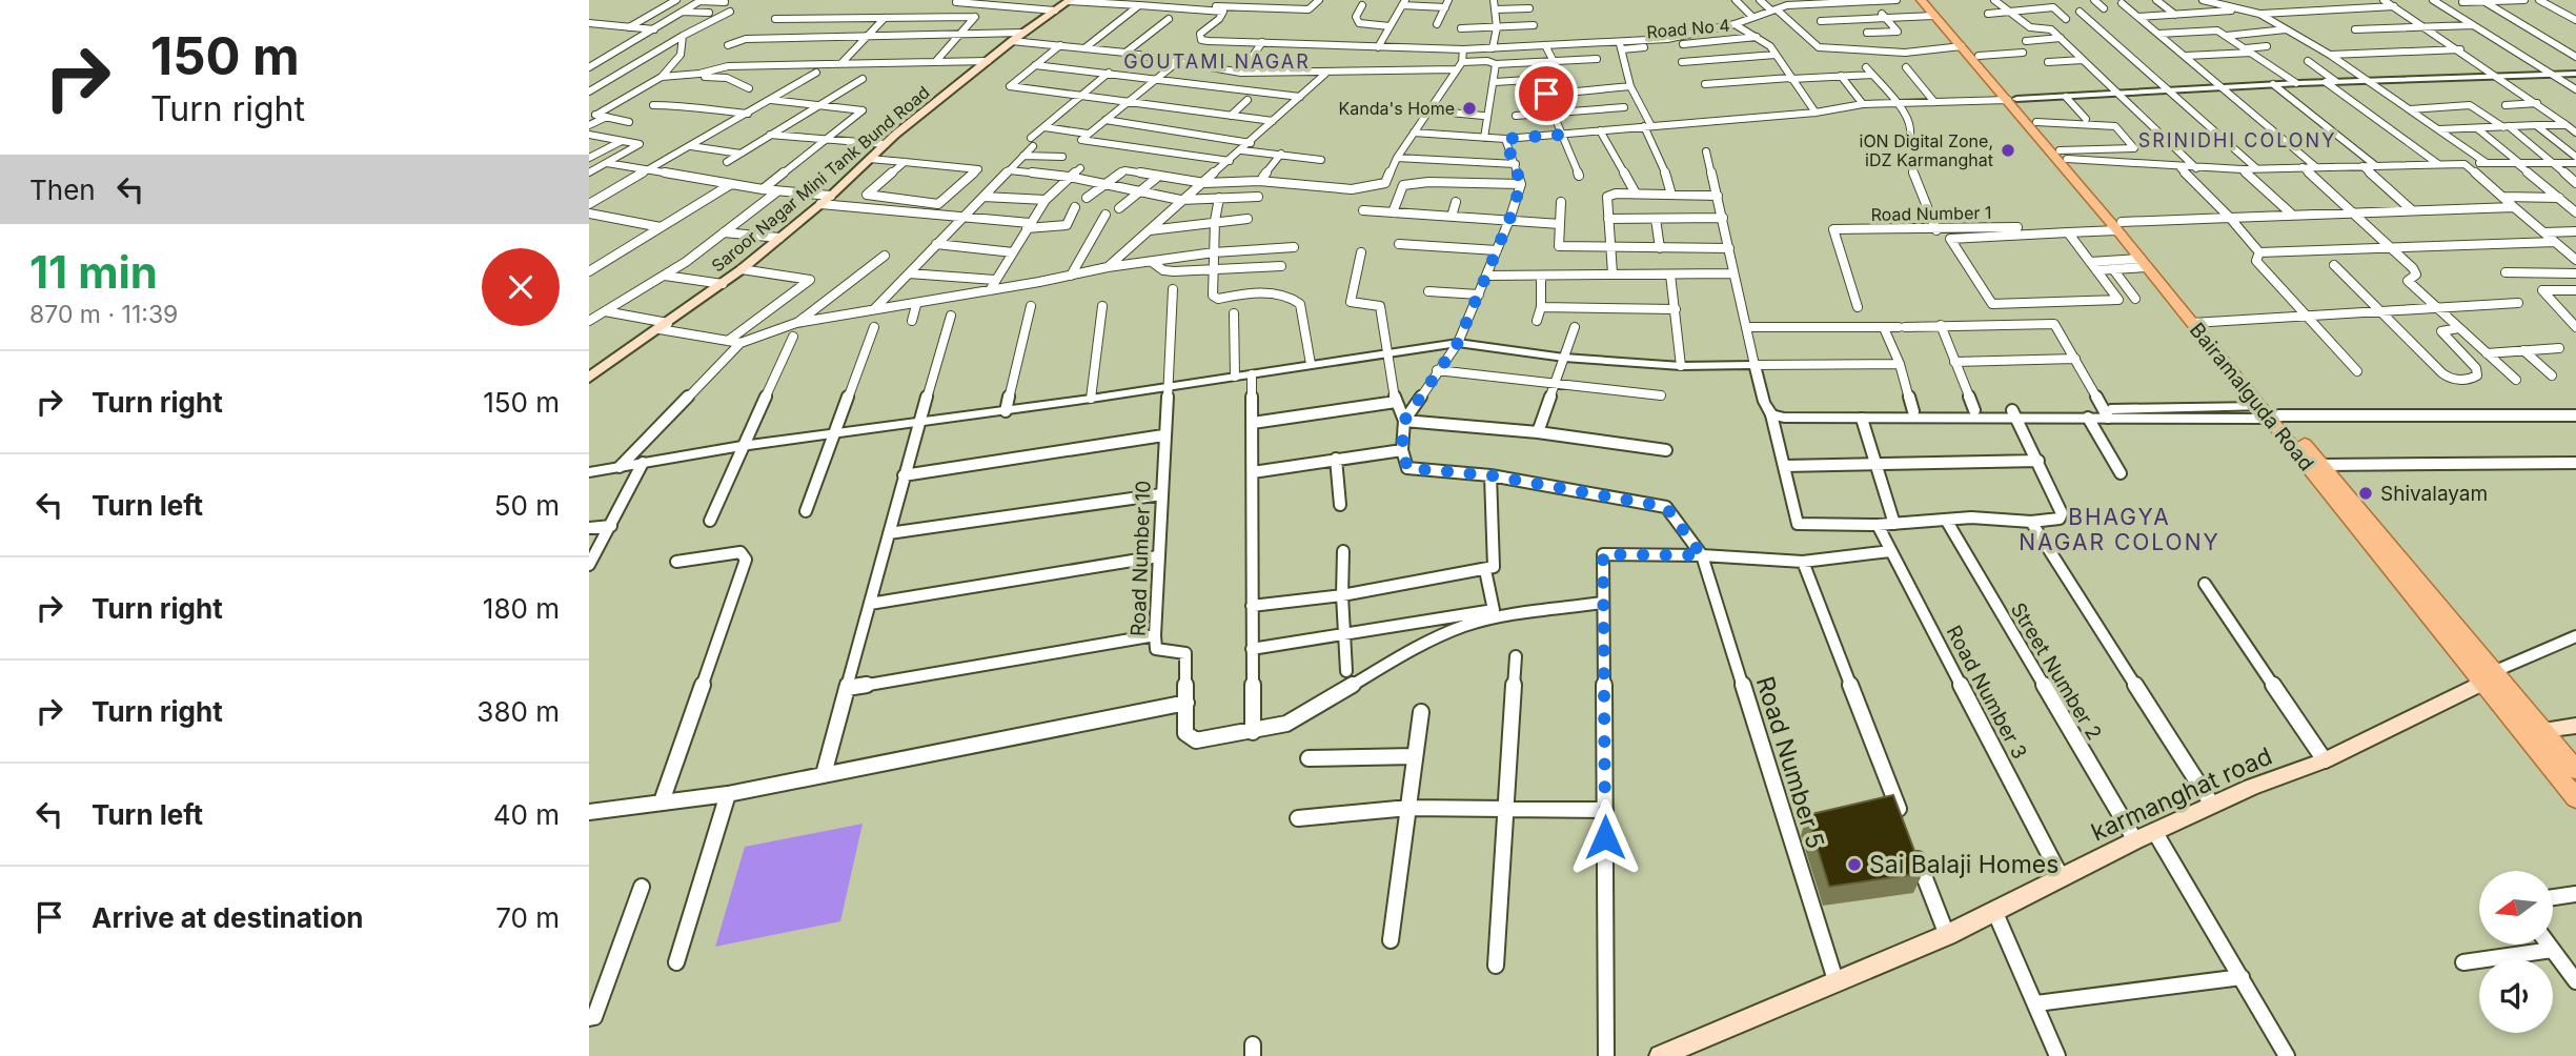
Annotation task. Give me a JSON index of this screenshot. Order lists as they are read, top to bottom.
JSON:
{
  "streets": {
    "main road": ["Saroor Nagar Mini Tank Bund Road", "Bairamalguda Road", "karmanghat road"],
    "street": [
      "Road No 4",
      "Road Number 1",
      "Road Number 10",
      "Street Number 2",
      "Road Number 3",
      "Road Number 5"
    ]
  },
  "crossings": [
    ["Road Number 1", "Bairamalguda Road"],
    ["Bairamalguda Road", "karmanghat road"],
    ["Street Number 2", "karmanghat road"],
    ["Road Number 3", "karmanghat road"],
    ["Road Number 5", "karmanghat road"]
  ],
  "districts": ["GOUTAMI NAGAR", "SRINIDHI COLONY", "BHAGYA NAGAR COLONY"],
  "places": [
    "Kanda's Home",
    "iON Digital Zone, iDZ Karmanghat",
    "Shivalayam",
    "Sai Balaji Homes"
  ],
  "north": "left",
  "page": {
    "turn": ["150 m", "Turn right"],
    "then": "Then",
    "heading": ["11 min", "870 m · 11:39"],
    "list": [
      {
        "name": "Turn right",
        "value": "150 m"
      },
      {
        "name": "Turn left",
        "value": "50 m"
      },
      {
        "name": "Turn right",
        "value": "180 m"
      },
      {
        "name": "Turn right",
        "value": "380 m"
      },
      {
        "name": "Turn left",
        "value": "40 m"
      },
      {
        "name": "Arrive at destination",
        "value": "70 m"
      }
    ]
  }
}
